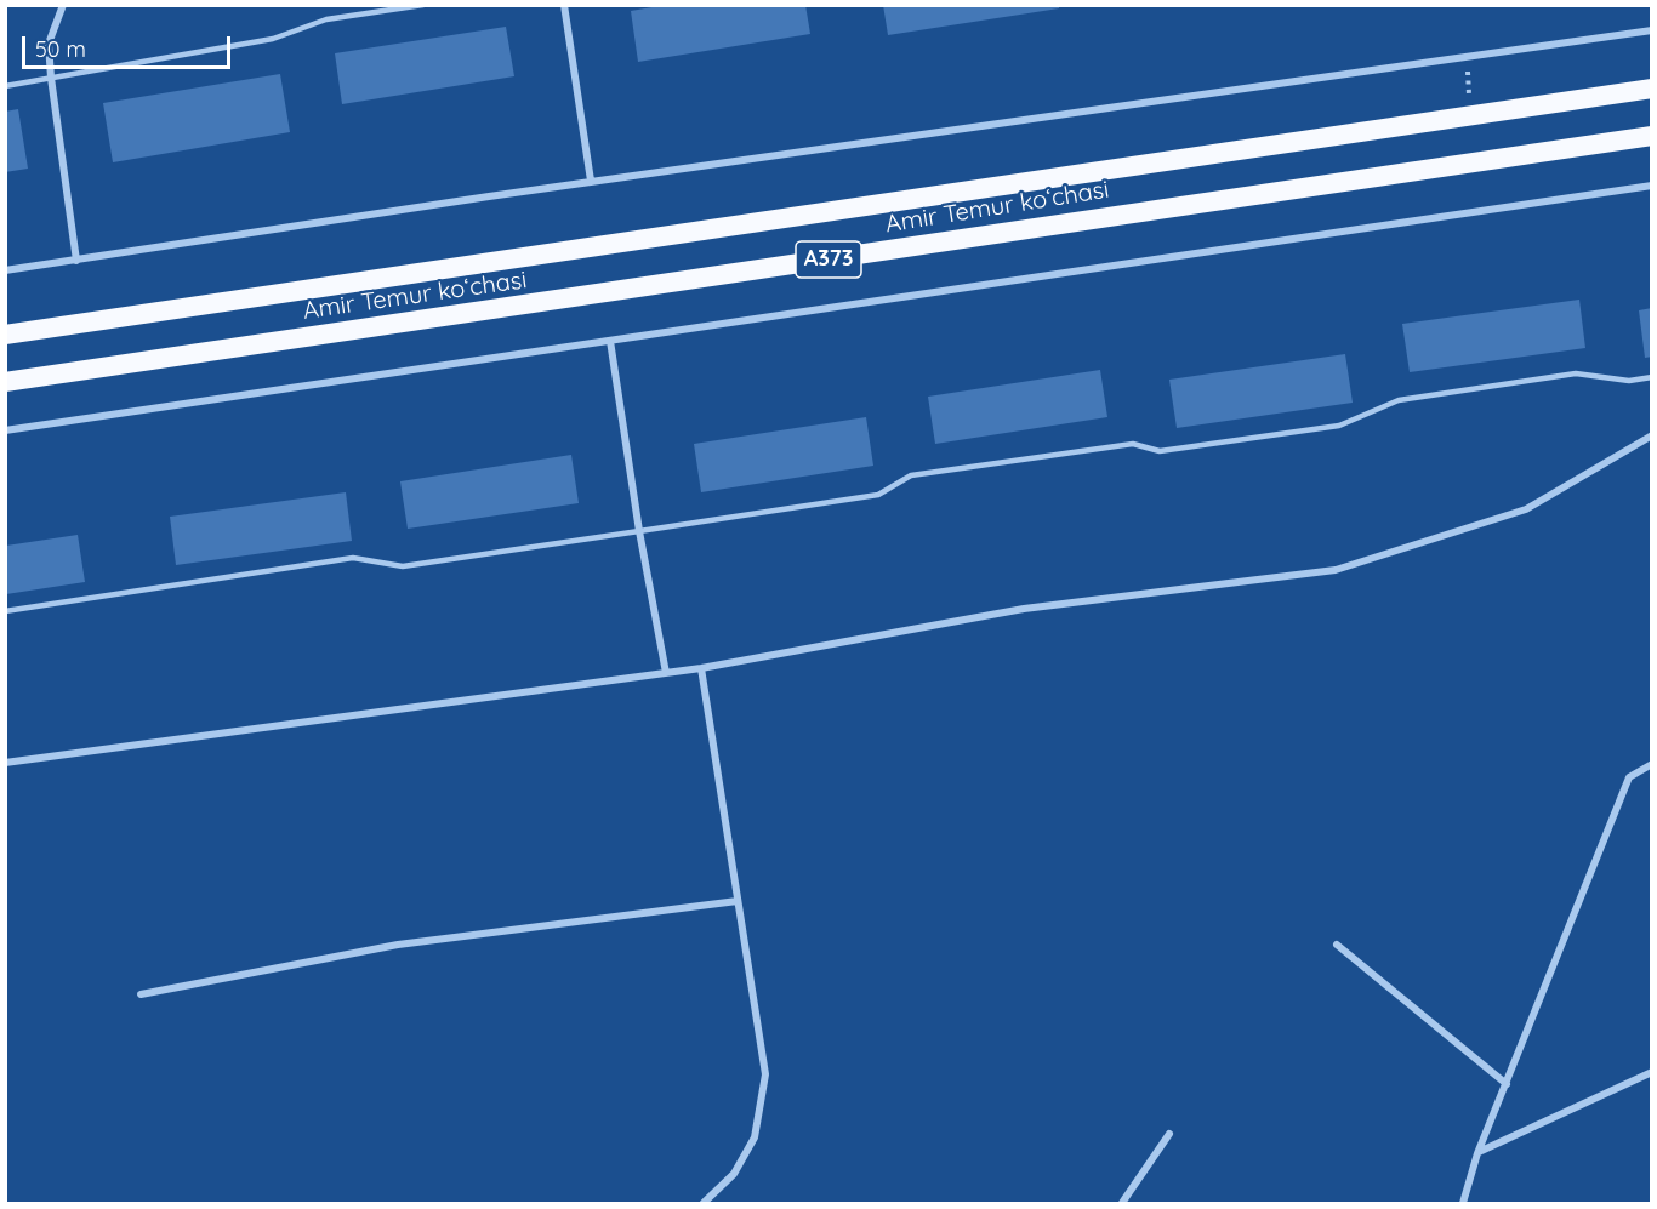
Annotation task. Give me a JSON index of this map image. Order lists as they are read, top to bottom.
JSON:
{
  "streets": {
    "highway": ["Amir Temur koʻchasi", "A373"]
  },
  "scale_bar": "50 m"
}
